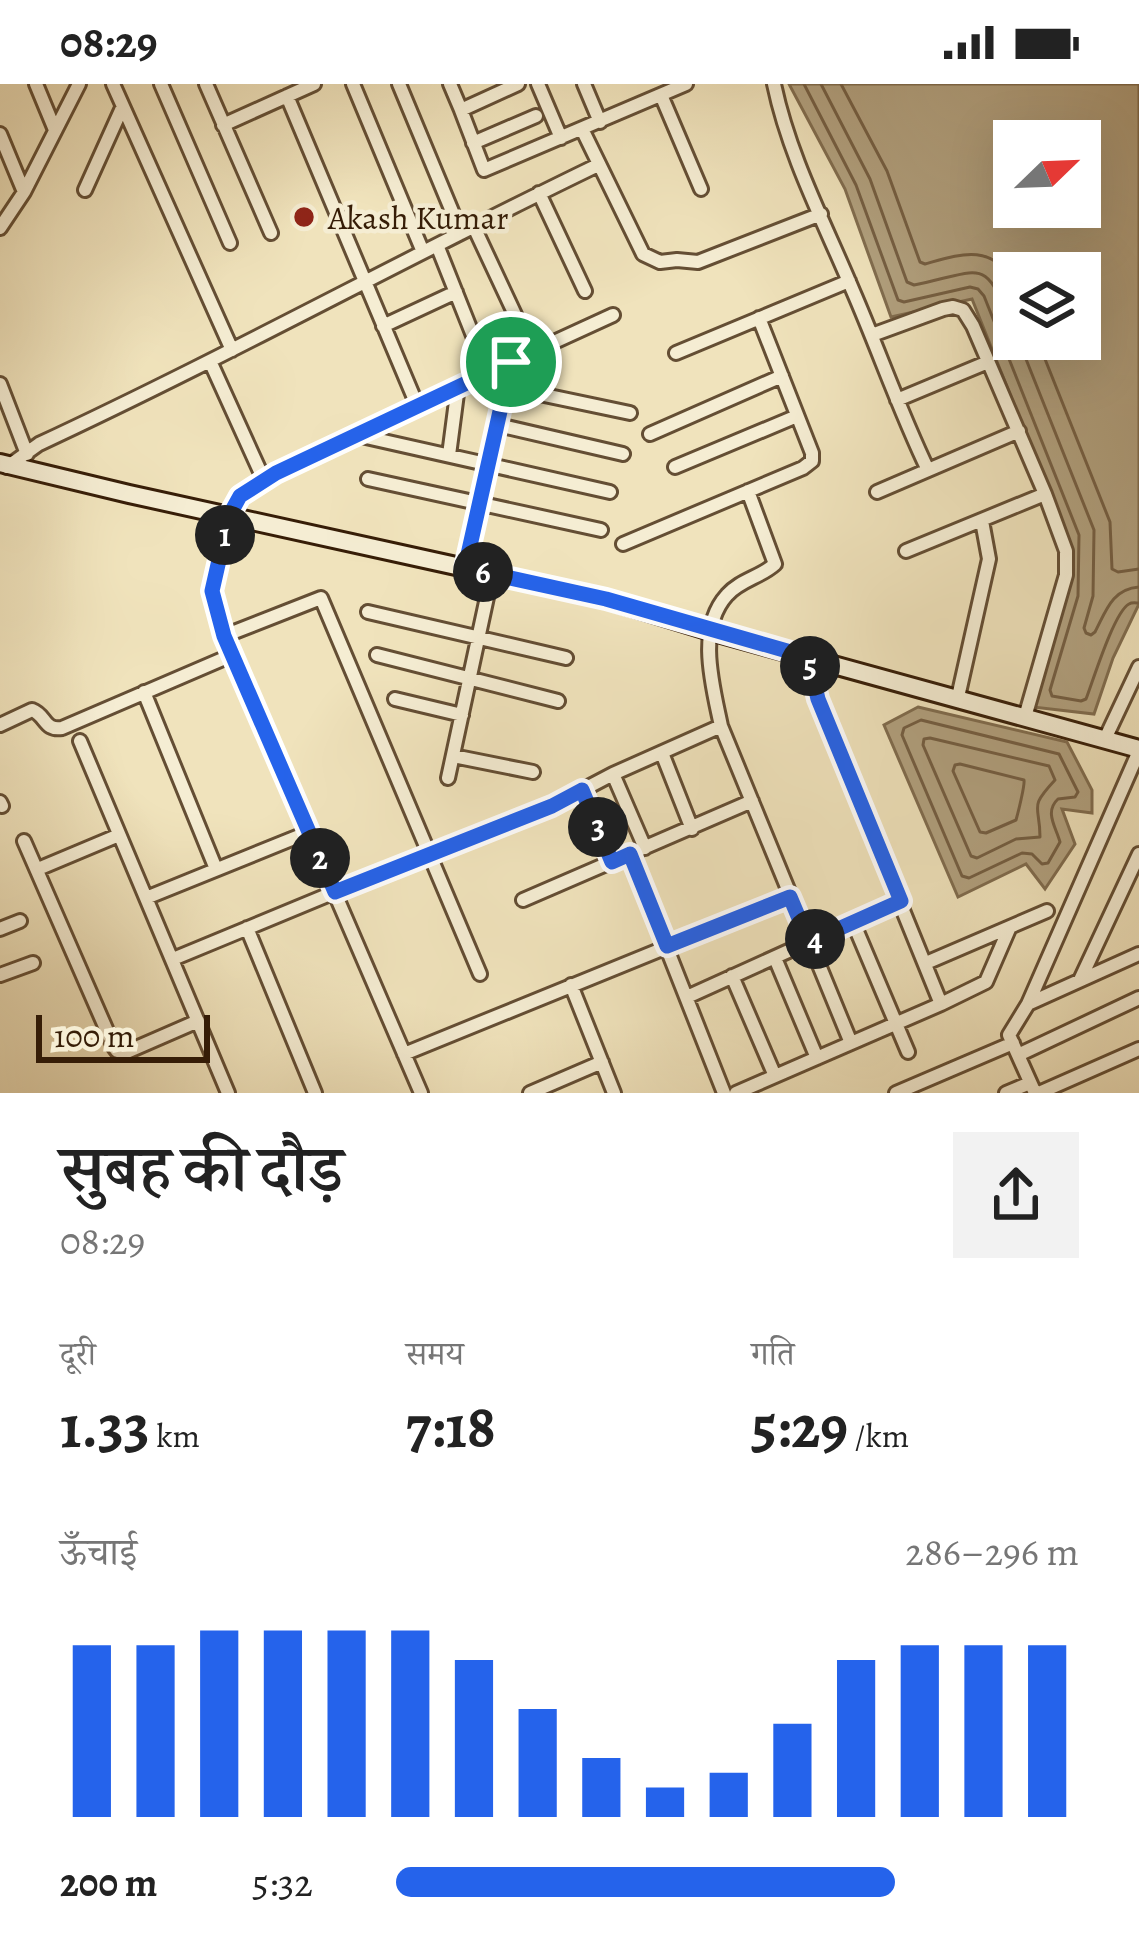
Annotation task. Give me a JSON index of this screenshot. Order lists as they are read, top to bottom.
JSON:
{
  "places": ["Akash Kumar"],
  "scale_bar": "100 m",
  "north": "top right",
  "page": {
    "status": "08:29",
    "pins": [
      "1",
      "6",
      "5",
      "3",
      "2",
      "4"
    ],
    "scale": "100 m",
    "heading": ["सुबह की दौड़", "08:29"],
    "stats": [
      ["दूरी", "1.33 km"],
      ["समय", "7:18"],
      ["गति", "5:29 /km"]
    ],
    "chart": ["ऊँचाई", "286–296 m"],
    "list": [
      {
        "name": "200 m",
        "note": "5:32"
      }
    ]
  }
}
